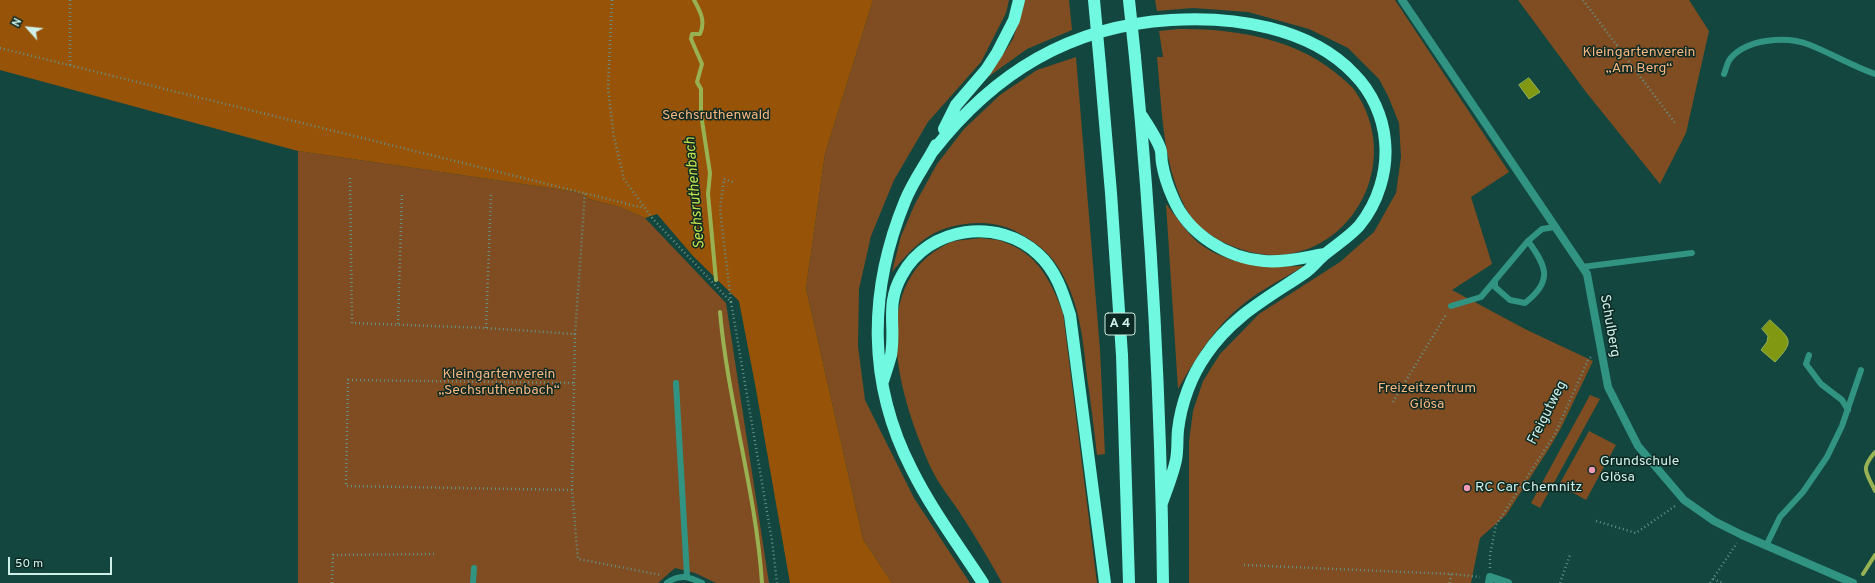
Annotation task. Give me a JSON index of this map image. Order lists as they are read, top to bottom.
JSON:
{
  "streets": {
    "highway": ["A 4"],
    "street": ["Schulberg"],
    "path": ["Freigutweg"]
  },
  "crossings": [
    ["Schulberg", "Freigutweg"]
  ],
  "water": ["Sechsruthenbach"],
  "parks": [
    "Kleingartenverein „Am Berg“",
    "Sechsruthenwald",
    "Kleingartenverein „Sechsruthenbach“",
    "Freizeitzentrum Glösa"
  ],
  "places": ["Grundschule Glösa", "RC Car Chemnitz"],
  "scale_bar": "50 m",
  "north": "top left"
}
